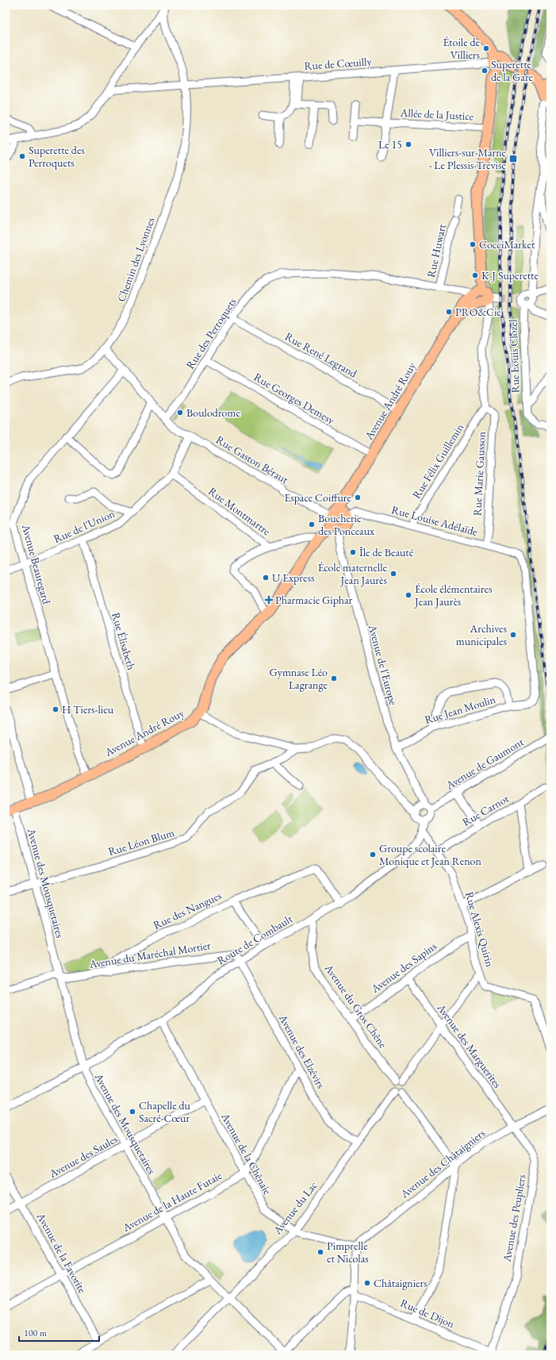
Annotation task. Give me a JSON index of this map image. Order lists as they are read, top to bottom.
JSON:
{
  "streets": {
    "main road": ["Avenue André Rouy"],
    "street": [
      "Rue de Cœuilly",
      "Allée de la Justice",
      "Rue Huwart",
      "Chemin des Lyonnes",
      "Rue des Perroquets",
      "Rue René Legrand",
      "Rue Louis Clozel",
      "Rue Georges Demesy",
      "Rue Gaston Béraut",
      "Rue Félix Guillemin",
      "Rue Marie Gausson",
      "Rue Montmartre",
      "Rue Louise Adélaïde",
      "Rue de l'Union",
      "Avenue Beauregard",
      "Rue Élisabeth",
      "Avenue de l'Europe",
      "Rue Jean Moulin",
      "Avenue de Gaumont",
      "Rue Carnot",
      "Rue Léon Blum",
      "Avenue des Mousquetaires",
      "Rue des Nangues",
      "Rue Alexis Quirin",
      "Route de Combault",
      "Avenue du Maréchal Mortier",
      "Avenue des Sapins",
      "Avenue du Gros Chêne",
      "Avenue des Marguerites",
      "Avenue des Elzévirs",
      "Avenue de la Chênaie",
      "Avenue des Saules",
      "Avenue des Châtaigniers",
      "Avenue de la Haute Futaie",
      "Avenue du Lac",
      "Avenue des Peupliers",
      "Avenue de la Favorite",
      "Rue de Dijon"
    ]
  },
  "crossings": [
    ["Rue de Cœuilly", "Chemin des Lyonnes"],
    ["Rue Huwart", "Rue des Perroquets"],
    ["Rue des Perroquets", "Rue René Legrand"],
    ["Rue des Perroquets", "Rue Georges Demesy"],
    ["Rue des Perroquets", "Avenue André Rouy"],
    ["Rue des Perroquets", "Rue Gaston Béraut"],
    ["Rue René Legrand", "Avenue André Rouy"],
    ["Rue Georges Demesy", "Avenue André Rouy"],
    ["Avenue André Rouy", "Rue Gaston Béraut"],
    ["Avenue André Rouy", "Rue Montmartre"],
    ["Avenue André Rouy", "Rue Louise Adélaïde"],
    ["Avenue André Rouy", "Avenue Beauregard"],
    ["Avenue André Rouy", "Rue Élisabeth"],
    ["Avenue André Rouy", "Avenue de l'Europe"],
    ["Avenue André Rouy", "Avenue des Mousquetaires"],
    ["Rue Gaston Béraut", "Rue Louise Adélaïde"],
    ["Rue Gaston Béraut", "Rue de l'Union"],
    ["Rue Gaston Béraut", "Avenue de l'Europe"],
    ["Rue Félix Guillemin", "Rue Marie Gausson"],
    ["Rue Félix Guillemin", "Rue Louise Adélaïde"],
    ["Rue Marie Gausson", "Rue Louise Adélaïde"],
    ["Rue Montmartre", "Rue de l'Union"],
    ["Rue Louise Adélaïde", "Avenue de l'Europe"],
    ["Rue Louise Adélaïde", "Rue Jean Moulin"],
    ["Rue de l'Union", "Avenue Beauregard"],
    ["Rue de l'Union", "Rue Élisabeth"],
    ["Avenue de l'Europe", "Rue Jean Moulin"],
    ["Avenue de l'Europe", "Avenue de Gaumont"],
    ["Avenue de l'Europe", "Route de Combault"],
    ["Avenue de Gaumont", "Route de Combault"],
    ["Rue Carnot", "Rue Alexis Quirin"],
    ["Rue Léon Blum", "Avenue des Mousquetaires"],
    ["Avenue des Mousquetaires", "Route de Combault"],
    ["Avenue des Mousquetaires", "Avenue du Maréchal Mortier"],
    ["Avenue des Mousquetaires", "Avenue des Saules"],
    ["Avenue des Mousquetaires", "Avenue de la Haute Futaie"],
    ["Avenue des Mousquetaires", "Avenue du Lac"],
    ["Rue des Nangues", "Route de Combault"],
    ["Rue des Nangues", "Avenue du Maréchal Mortier"],
    ["Rue Alexis Quirin", "Route de Combault"],
    ["Rue Alexis Quirin", "Avenue des Sapins"],
    ["Route de Combault", "Avenue du Maréchal Mortier"],
    ["Route de Combault", "Avenue du Gros Chêne"],
    ["Route de Combault", "Avenue des Elzévirs"],
    ["Route de Combault", "Avenue de la Chênaie"],
    ["Avenue du Maréchal Mortier", "Avenue des Elzévirs"],
    ["Avenue des Sapins", "Avenue du Gros Chêne"],
    ["Avenue des Sapins", "Avenue des Marguerites"],
    ["Avenue des Marguerites", "Avenue des Châtaigniers"],
    ["Avenue des Marguerites", "Avenue des Peupliers"],
    ["Avenue des Elzévirs", "Avenue du Lac"],
    ["Avenue de la Chênaie", "Avenue des Saules"],
    ["Avenue de la Chênaie", "Avenue des Châtaigniers"],
    ["Avenue de la Chênaie", "Avenue de la Haute Futaie"],
    ["Avenue de la Chênaie", "Avenue du Lac"],
    ["Avenue des Saules", "Avenue de la Favorite"],
    ["Avenue des Châtaigniers", "Avenue des Peupliers"],
    ["Avenue de la Haute Futaie", "Avenue de la Favorite"],
    ["Avenue des Peupliers", "Rue de Dijon"]
  ],
  "places": {
    "other": [
      "Étoile de Villiers",
      "Superette de la Gare",
      "Le 15",
      "Superette des Perroquets",
      "CocciMarket",
      "K-J Superette",
      "PRO&Cie",
      "Boulodrome",
      "Espace Coiffure",
      "Boucherie des Ponceaux",
      "Île de Beauté",
      "École maternelle Jean Jaurès",
      "U Express",
      "École élémentaires Jean Jaurès",
      "Archives municipales",
      "Gymnase Léo Lagrange",
      "H Tiers-lieu",
      "Groupe scolaire Monique et Jean Renon",
      "Chapelle du Sacré-Cœur",
      "Pimprelle et Nicolas",
      "Châtaigniers"
    ],
    "transit": ["Villiers-sur-Marne - Le Plessis-Trévise"],
    "health": ["Pharmacie Giphar"]
  },
  "scale_bar": "100 m"
}
